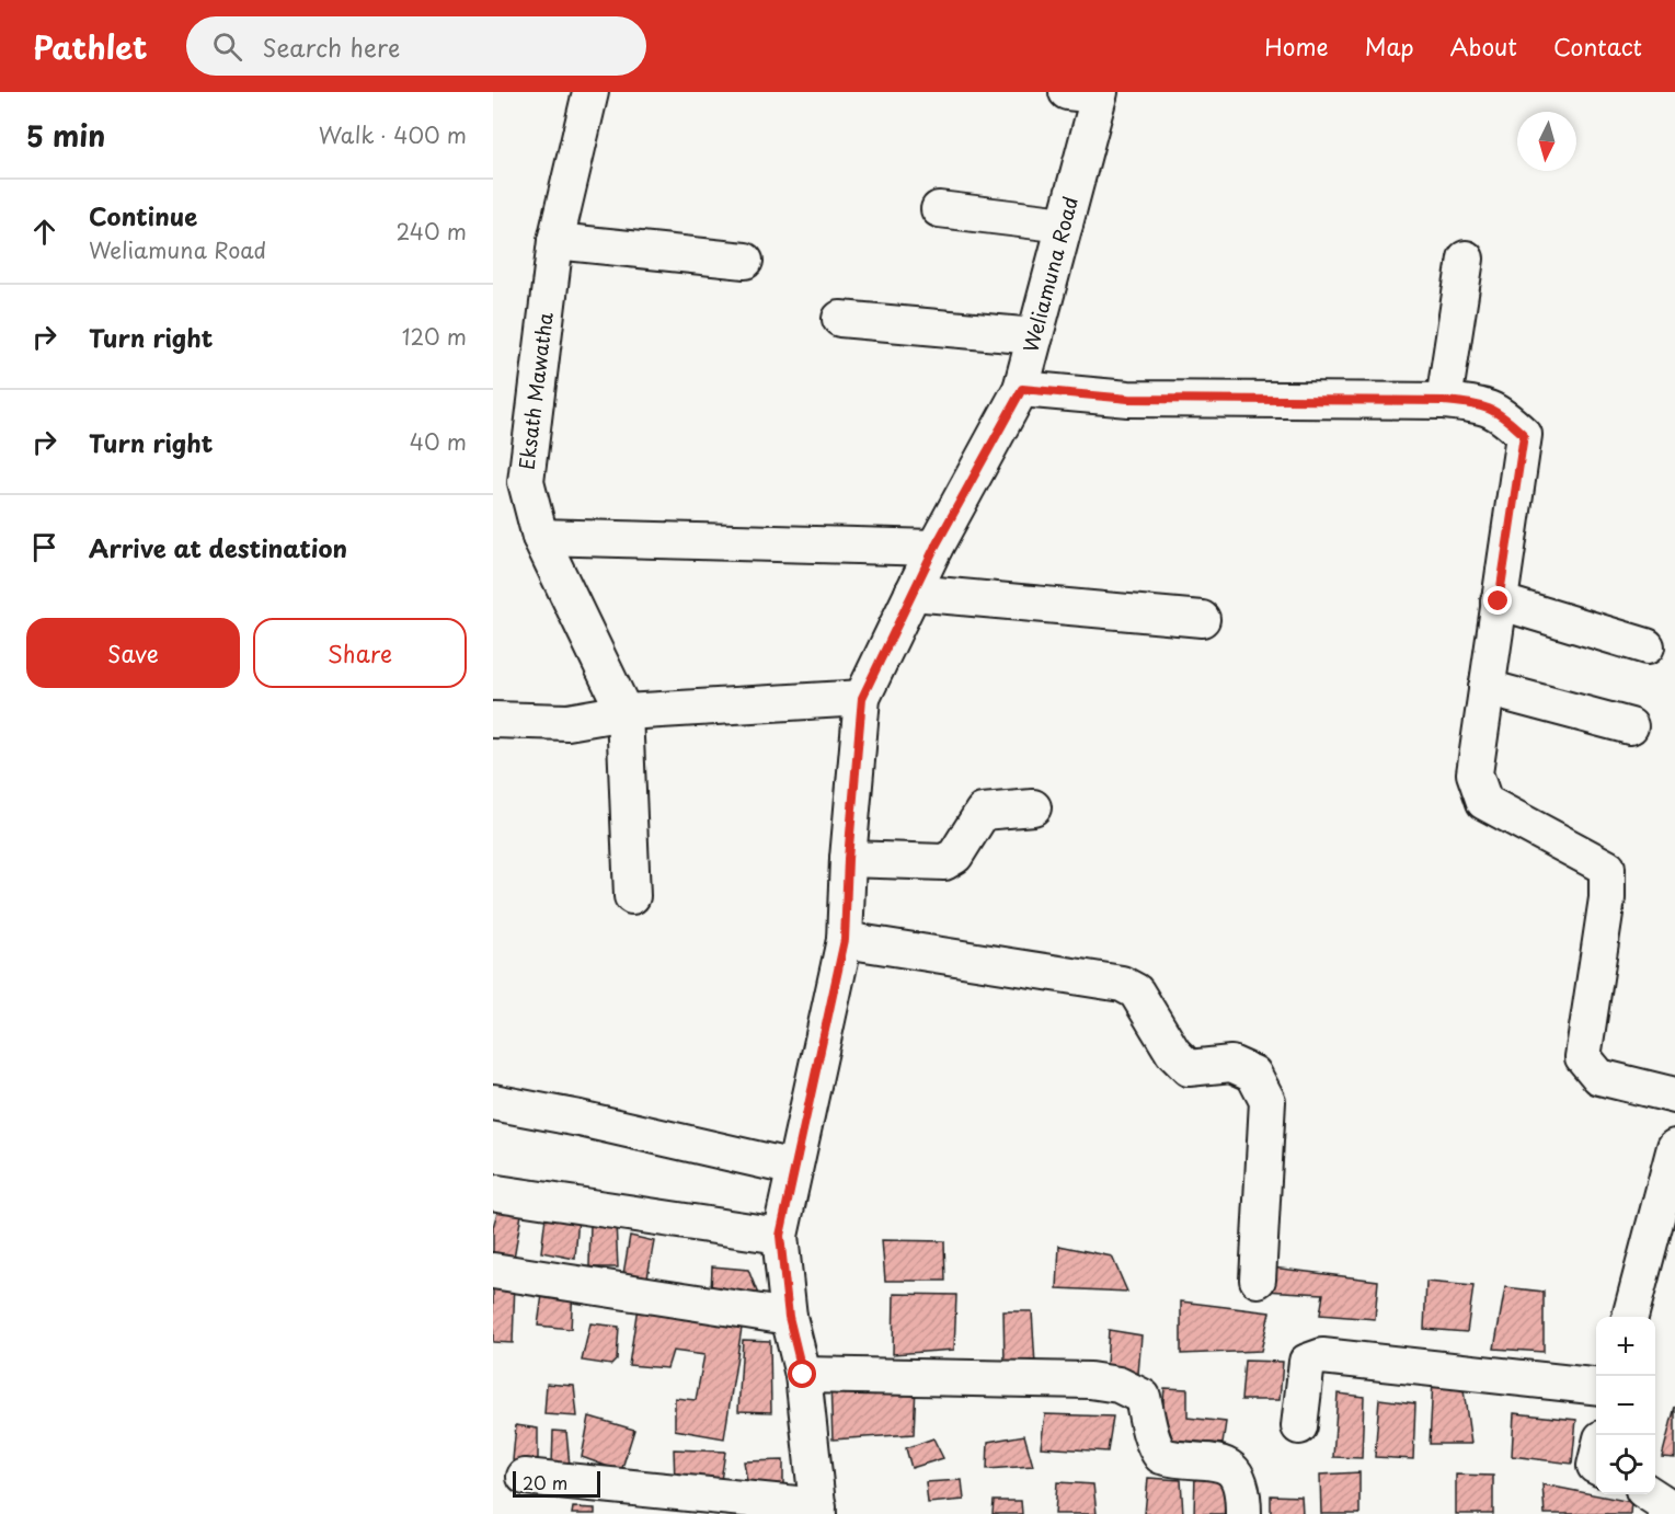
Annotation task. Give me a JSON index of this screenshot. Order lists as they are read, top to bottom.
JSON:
{
  "streets": {
    "street": ["Weliamuna Road", "Eksath Mawatha"]
  },
  "scale_bar": "20 m",
  "north": "bottom",
  "page": {
    "header": "Pathlet",
    "search": "Search here",
    "nav": [
      "Home",
      "Map",
      "About",
      "Contact"
    ],
    "heading": ["5 min", "Walk · 400 m"],
    "list": [
      ["Continue", "Weliamuna Road", "240 m"],
      ["Turn right", "120 m"],
      ["Turn right", "40 m"],
      "Arrive at destination"
    ],
    "buttons": ["Save", "Share"],
    "map_buttons": ["+", "−"],
    "scale": "20 m"
  }
}
